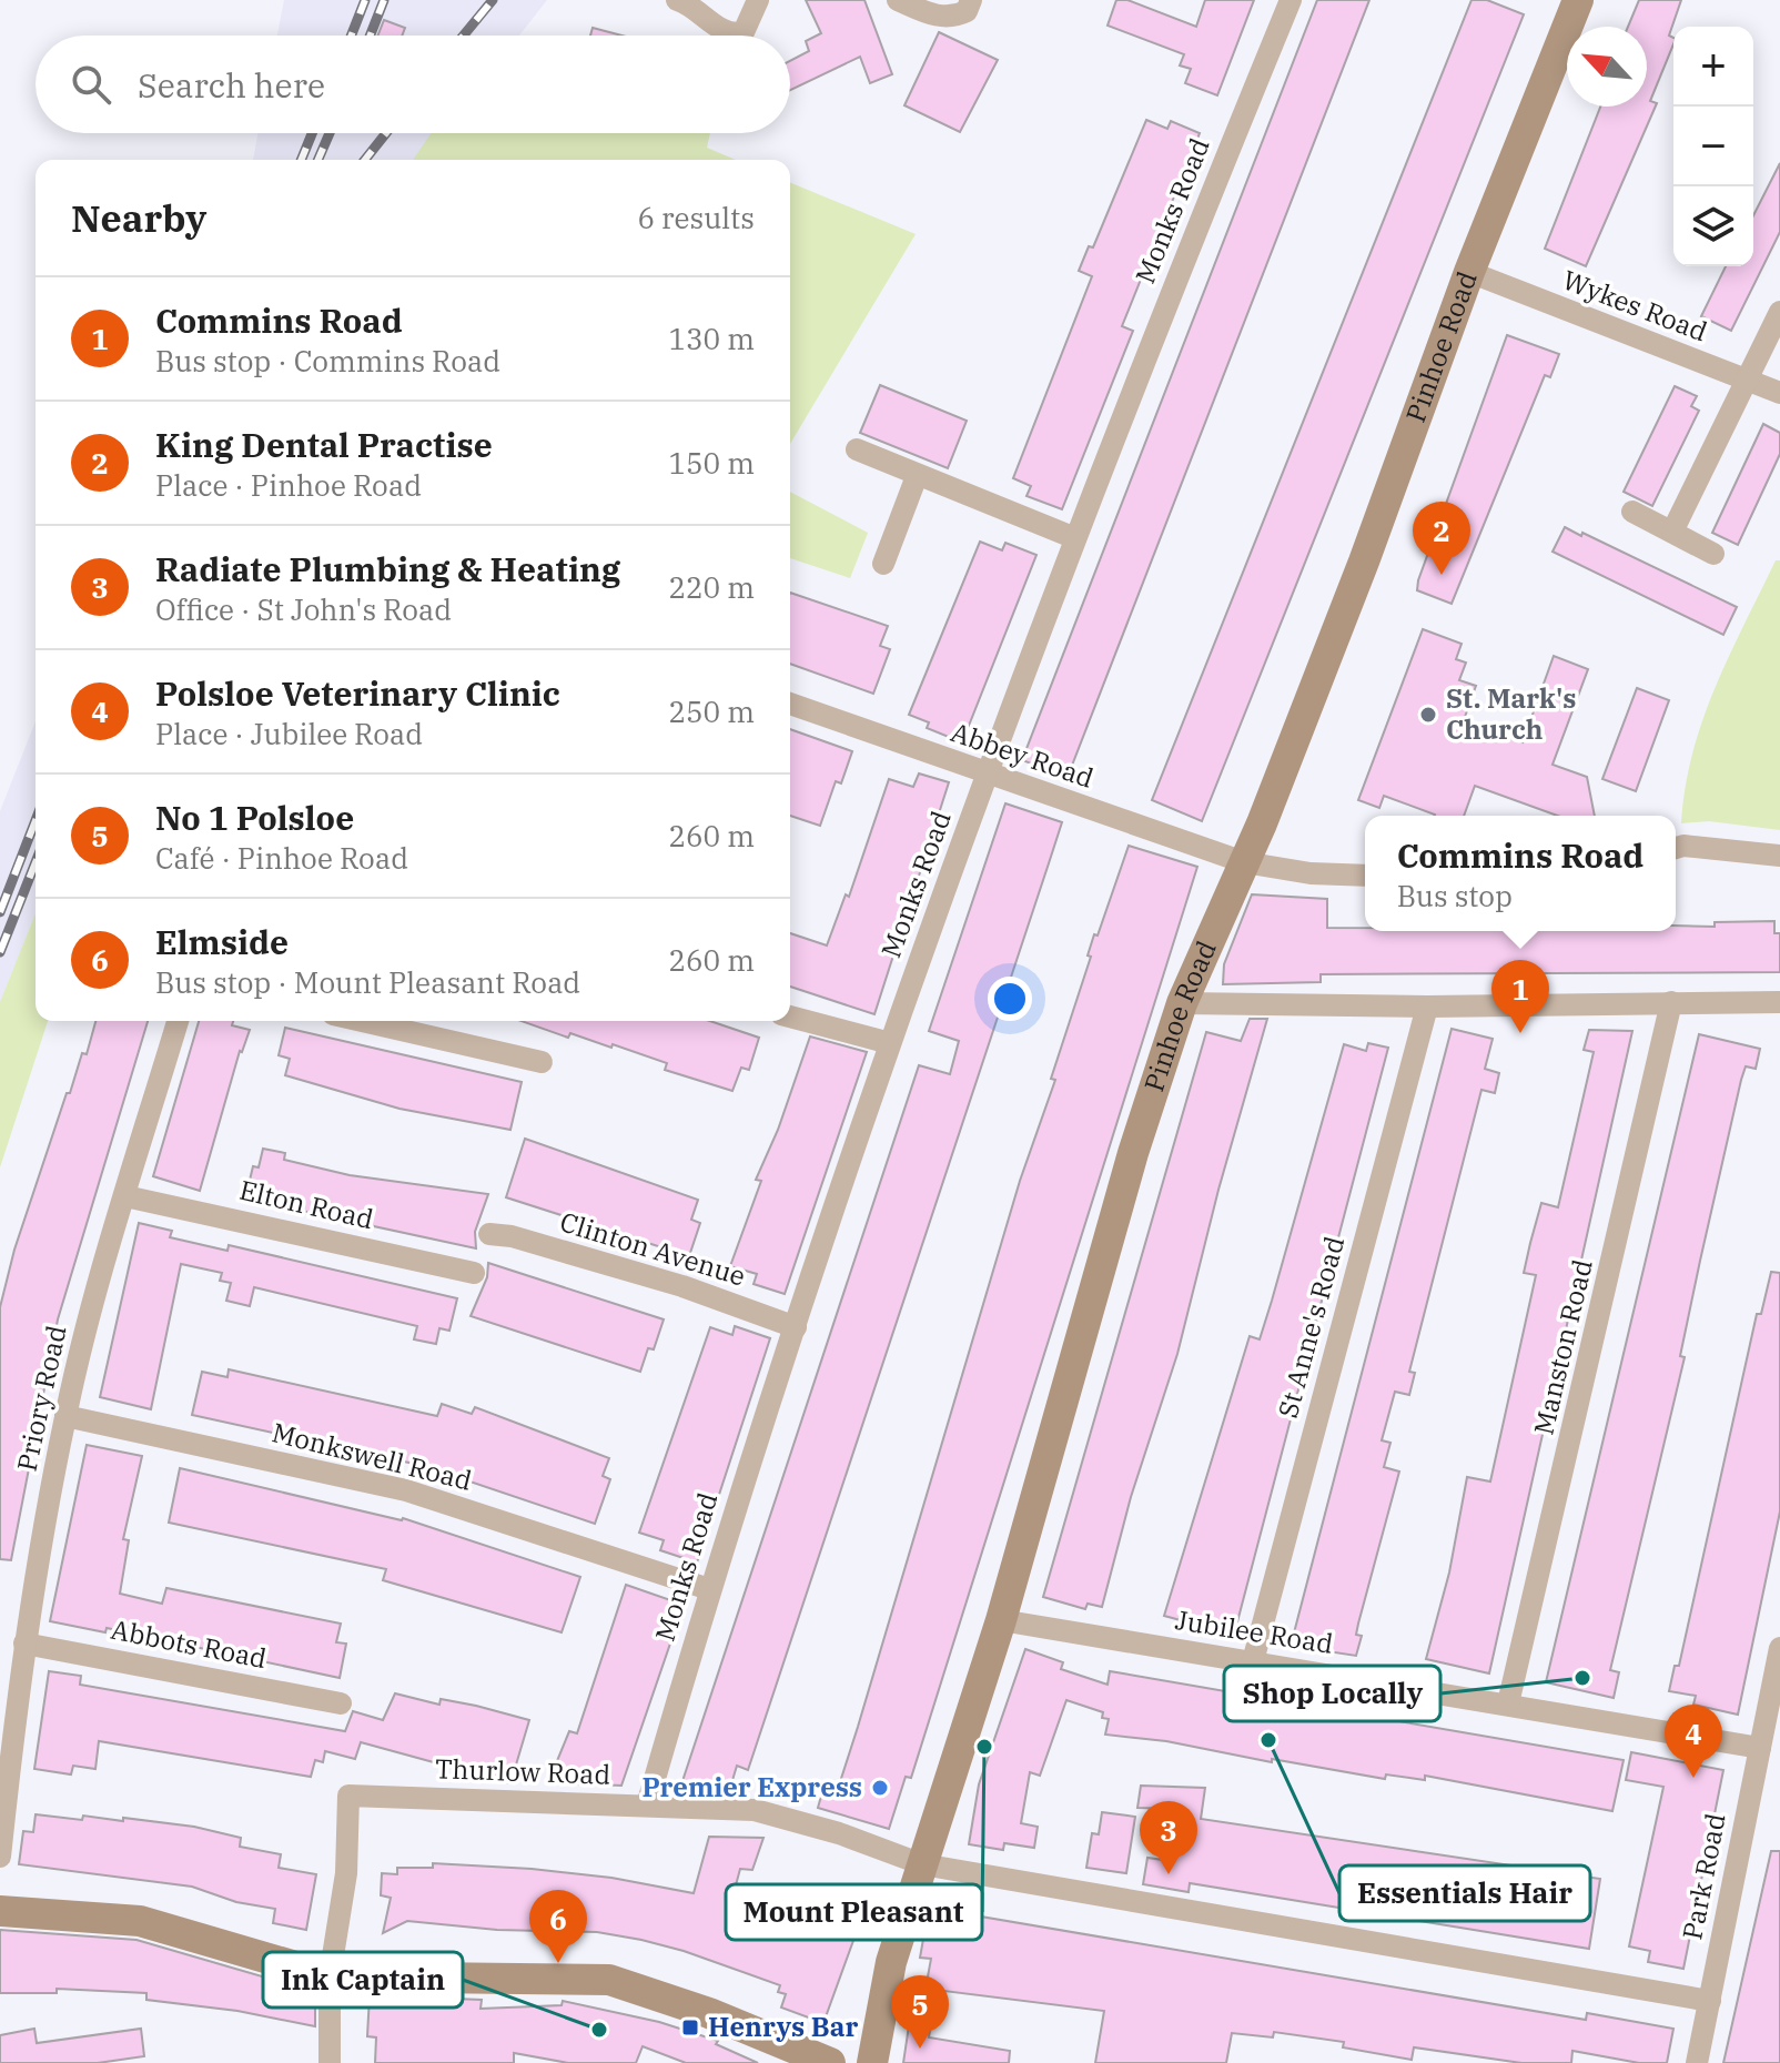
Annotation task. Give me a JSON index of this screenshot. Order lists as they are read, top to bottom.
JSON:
{
  "streets": {
    "main road": ["Pinhoe Road"],
    "street": [
      "Monks Road",
      "Wykes Road",
      "Abbey Road",
      "Elton Road",
      "Clinton Avenue",
      "St Anne's Road",
      "Manston Road",
      "Priory Road",
      "Monkswell Road",
      "Jubilee Road",
      "Abbots Road",
      "Thurlow Road",
      "Park Road"
    ]
  },
  "crossings": [
    ["Monks Road", "Abbey Road"],
    ["Monks Road", "Clinton Avenue"],
    ["Monks Road", "Monkswell Road"],
    ["Monks Road", "Thurlow Road"],
    ["Wykes Road", "Pinhoe Road"],
    ["Pinhoe Road", "Abbey Road"],
    ["Pinhoe Road", "Jubilee Road"],
    ["Pinhoe Road", "Thurlow Road"],
    ["Elton Road", "Priory Road"],
    ["St Anne's Road", "Jubilee Road"],
    ["Manston Road", "Jubilee Road"],
    ["Priory Road", "Monkswell Road"],
    ["Priory Road", "Abbots Road"],
    ["Jubilee Road", "Park Road"],
    ["Thurlow Road", "Park Road"]
  ],
  "places": {
    "other": [
      "St. Mark's Church",
      "Shop Locally",
      "Essentials Hair",
      "Mount Pleasant",
      "Premier Express",
      "Ink Captain"
    ],
    "transit": ["Henrys Bar"]
  },
  "north": "top left",
  "page": {
    "map_buttons": ["+", "−"],
    "search": "Search here",
    "heading": ["Nearby", "6 results"],
    "list": [
      {
        "mark": "1",
        "name": "Commins Road",
        "note": "Bus stop · Commins Road",
        "value": "130 m"
      },
      {
        "mark": "2",
        "name": "King Dental Practise",
        "note": "Place · Pinhoe Road",
        "value": "150 m"
      },
      {
        "mark": "3",
        "name": "Radiate Plumbing & Heating",
        "note": "Office · St John's Road",
        "value": "220 m"
      },
      {
        "mark": "4",
        "name": "Polsloe Veterinary Clinic",
        "note": "Place · Jubilee Road",
        "value": "250 m"
      },
      {
        "mark": "5",
        "name": "No 1 Polsloe",
        "note": "Café · Pinhoe Road",
        "value": "260 m"
      },
      {
        "mark": "6",
        "name": "Elmside",
        "note": "Bus stop · Mount Pleasant Road",
        "value": "260 m"
      }
    ],
    "pins": [
      "2",
      "1",
      "4",
      "3",
      "6",
      "5"
    ],
    "popup": ["Commins Road", "Bus stop"]
  }
}
